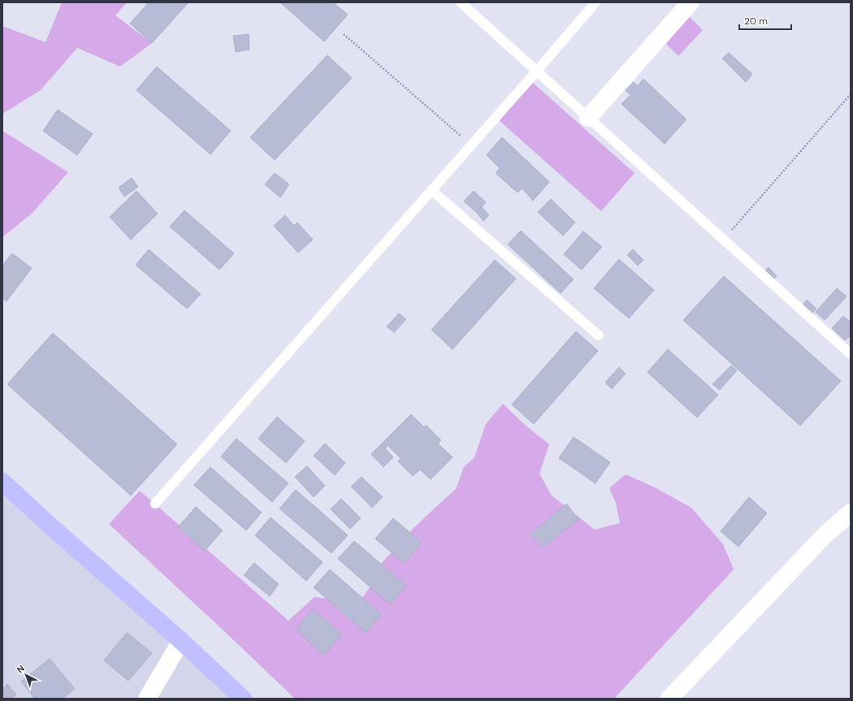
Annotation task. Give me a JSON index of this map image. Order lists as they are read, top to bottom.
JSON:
{
  "scale_bar": "20 m",
  "north": "top left"
}
